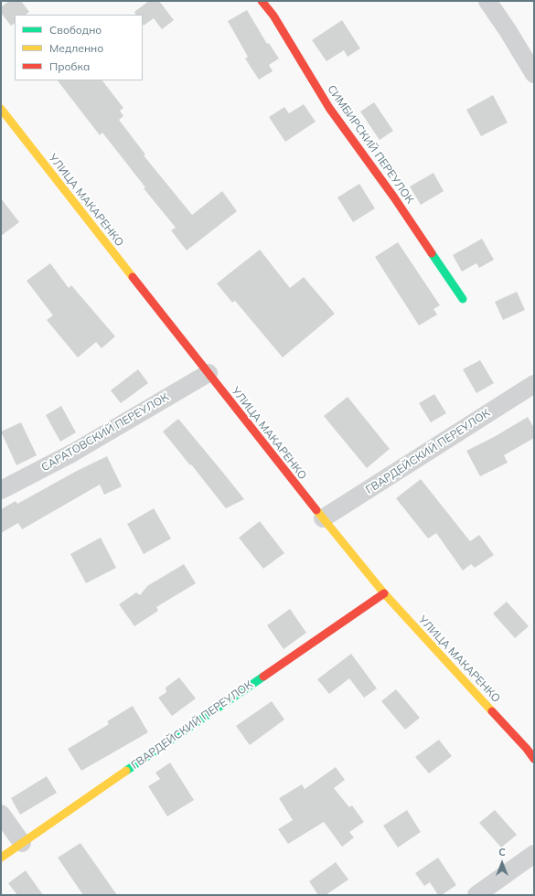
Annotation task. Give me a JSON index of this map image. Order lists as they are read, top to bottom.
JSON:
{
  "streets": {
    "main road": ["СИМБИРСКИЙ ПЕРЕУЛОК", "УЛИЦА МАКАРЕНКО", "ГВАРДЕЙСКИЙ ПЕРЕУЛОК"],
    "street": ["САРАТОВСКИЙ ПЕРЕУЛОК"]
  },
  "crossings": [
    ["УЛИЦА МАКАРЕНКО", "САРАТОВСКИЙ ПЕРЕУЛОК"],
    ["УЛИЦА МАКАРЕНКО", "ГВАРДЕЙСКИЙ ПЕРЕУЛОК"]
  ],
  "legend": ["Свободно", "Медленно", "Пробка"],
  "north": "top"
}
